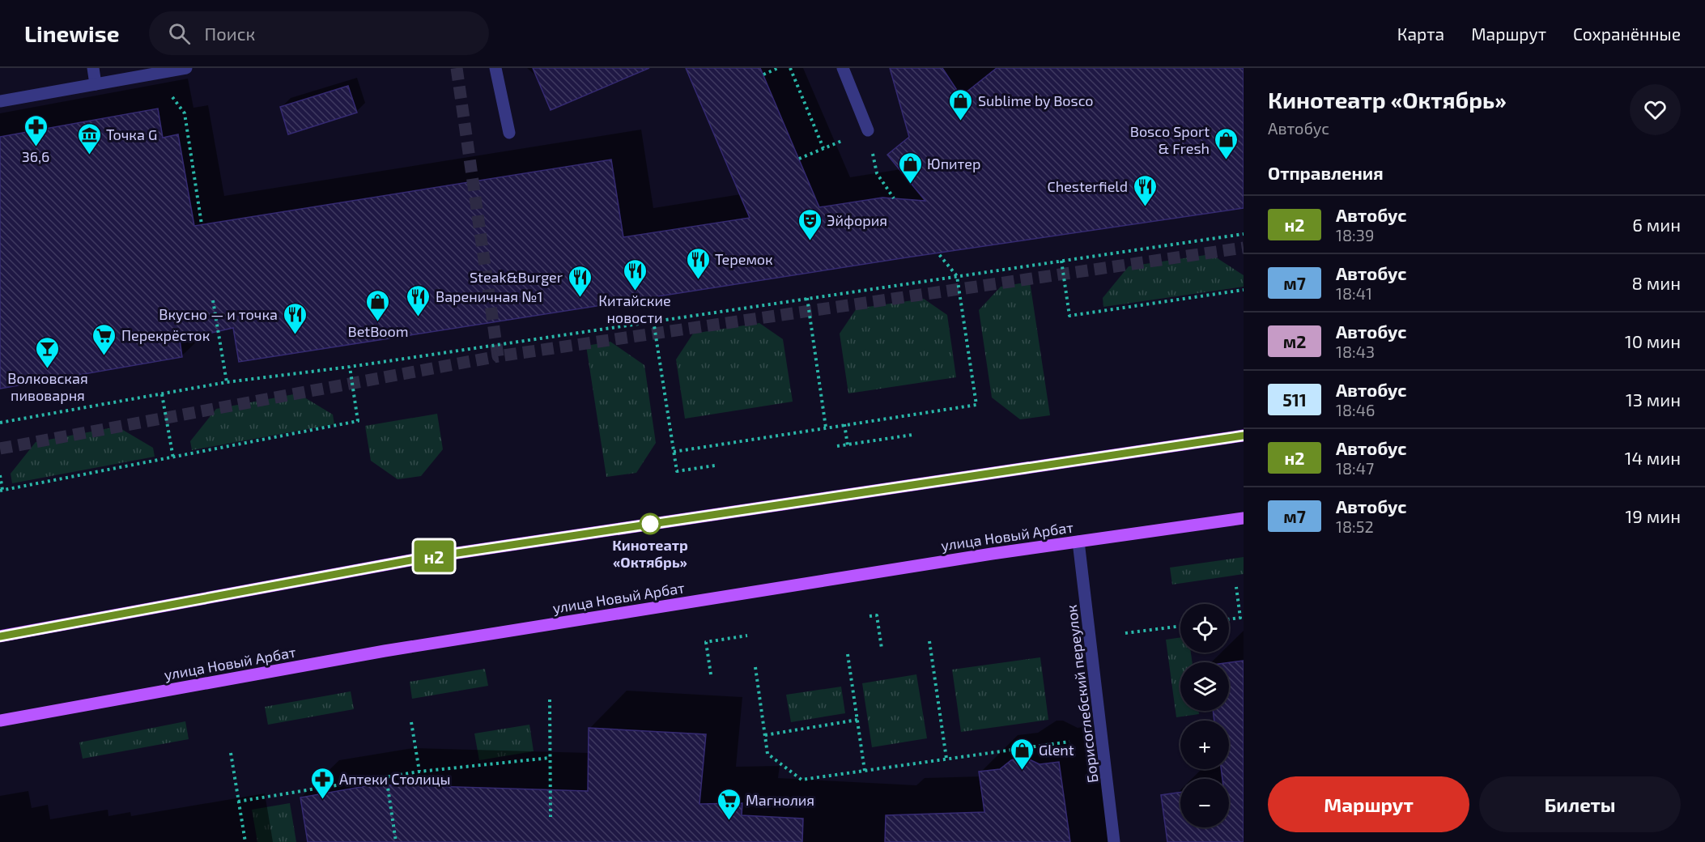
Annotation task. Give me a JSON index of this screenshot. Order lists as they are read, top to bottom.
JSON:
{
  "streets": {
    "main road": ["улица Новый Арбат"],
    "street": ["Борисоглебский переулок"]
  },
  "crossings": [
    ["улица Новый Арбат", "Борисоглебский переулок"]
  ],
  "places": {
    "shop": [
      "Sublime by Bosco",
      "Bosco Sport & Fresh",
      "Юпитер",
      "BetBoom",
      "Glent"
    ],
    "pharmacy": ["36,6", "Аптеки Столицы"],
    "museum": ["Точка G"],
    "restaurant": [
      "Chesterfield",
      "Теремок",
      "Китайские новости",
      "Steak&Burger",
      "Вареничная №1",
      "Вкусно — и точка"
    ],
    "theatre": ["Эйфория"],
    "supermarket": ["Перекрёсток", "Магнолия"],
    "bar": ["Волковская пивоварня"],
    "other": ["Кинотеатр «Октябрь»"]
  },
  "lines": ["bus line н2"],
  "page": {
    "header": "Linewise",
    "search": "Поиск",
    "nav": ["Карта", "Маршрут", "Сохранённые"],
    "on_map": "н2",
    "heading": [
      ["Кинотеатр «Октябрь»", "Автобус"],
      "Отправления"
    ],
    "list": [
      {
        "mark": "н2",
        "name": "Автобус",
        "note": "18:39",
        "value": "6 мин"
      },
      {
        "mark": "м7",
        "name": "Автобус",
        "note": "18:41",
        "value": "8 мин"
      },
      {
        "mark": "м2",
        "name": "Автобус",
        "note": "18:43",
        "value": "10 мин"
      },
      {
        "mark": "511",
        "name": "Автобус",
        "note": "18:46",
        "value": "13 мин"
      },
      {
        "mark": "н2",
        "name": "Автобус",
        "note": "18:47",
        "value": "14 мин"
      },
      {
        "mark": "м7",
        "name": "Автобус",
        "note": "18:52",
        "value": "19 мин"
      }
    ],
    "map_buttons": ["+", "−"],
    "buttons": ["Маршрут", "Билеты"]
  }
}
